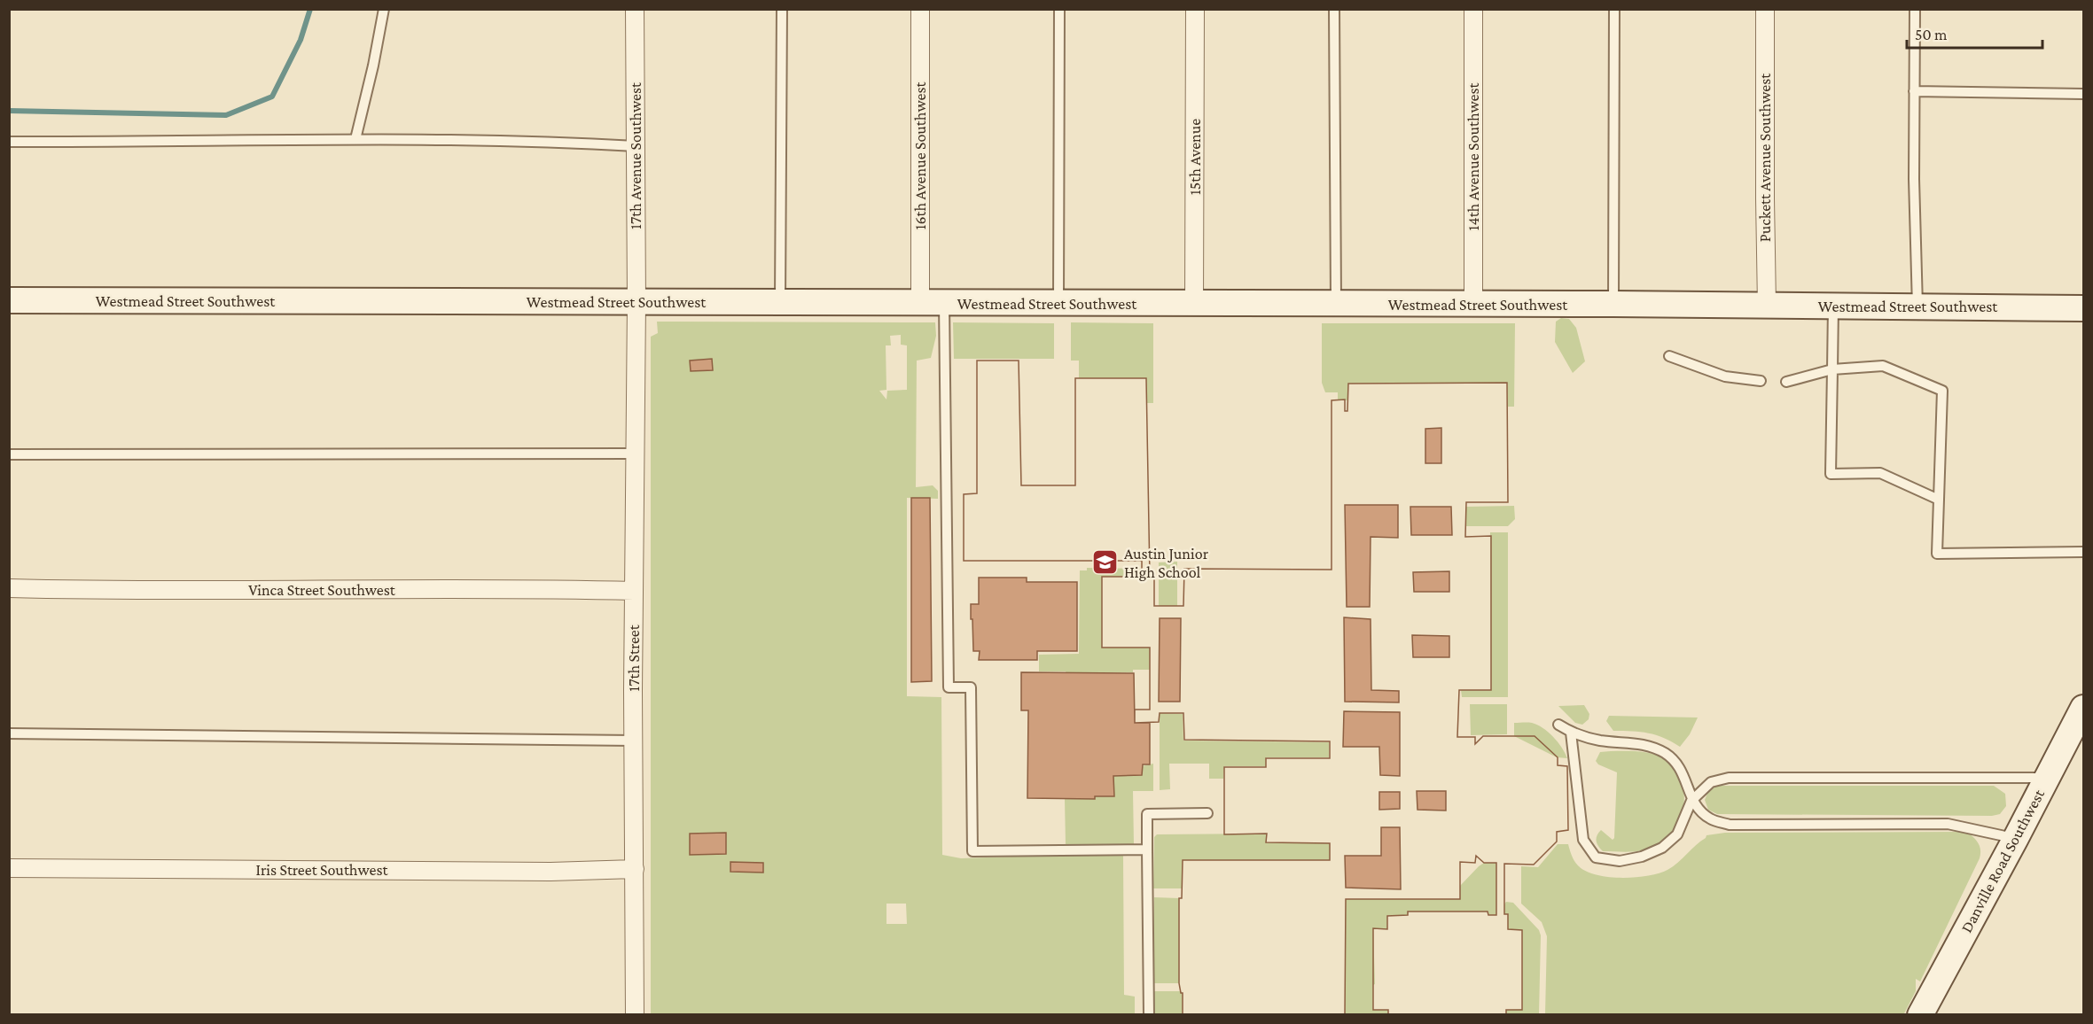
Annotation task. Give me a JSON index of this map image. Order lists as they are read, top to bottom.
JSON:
{
  "streets": {
    "street": [
      "17th Avenue Southwest",
      "16th Avenue Southwest",
      "15th Avenue",
      "14th Avenue Southwest",
      "Puckett Avenue Southwest",
      "Westmead Street Southwest",
      "Vinca Street Southwest",
      "17th Street",
      "Danville Road Southwest",
      "Iris Street Southwest"
    ]
  },
  "crossings": [
    ["17th Avenue Southwest", "Westmead Street Southwest"],
    ["17th Avenue Southwest", "17th Street"],
    ["16th Avenue Southwest", "Westmead Street Southwest"],
    ["15th Avenue", "Westmead Street Southwest"],
    ["14th Avenue Southwest", "Westmead Street Southwest"],
    ["Puckett Avenue Southwest", "Westmead Street Southwest"],
    ["Westmead Street Southwest", "17th Street"],
    ["Vinca Street Southwest", "17th Street"],
    ["17th Street", "Iris Street Southwest"]
  ],
  "places": {
    "school or university": ["Austin Junior High School"]
  },
  "scale_bar": "50 m"
}
